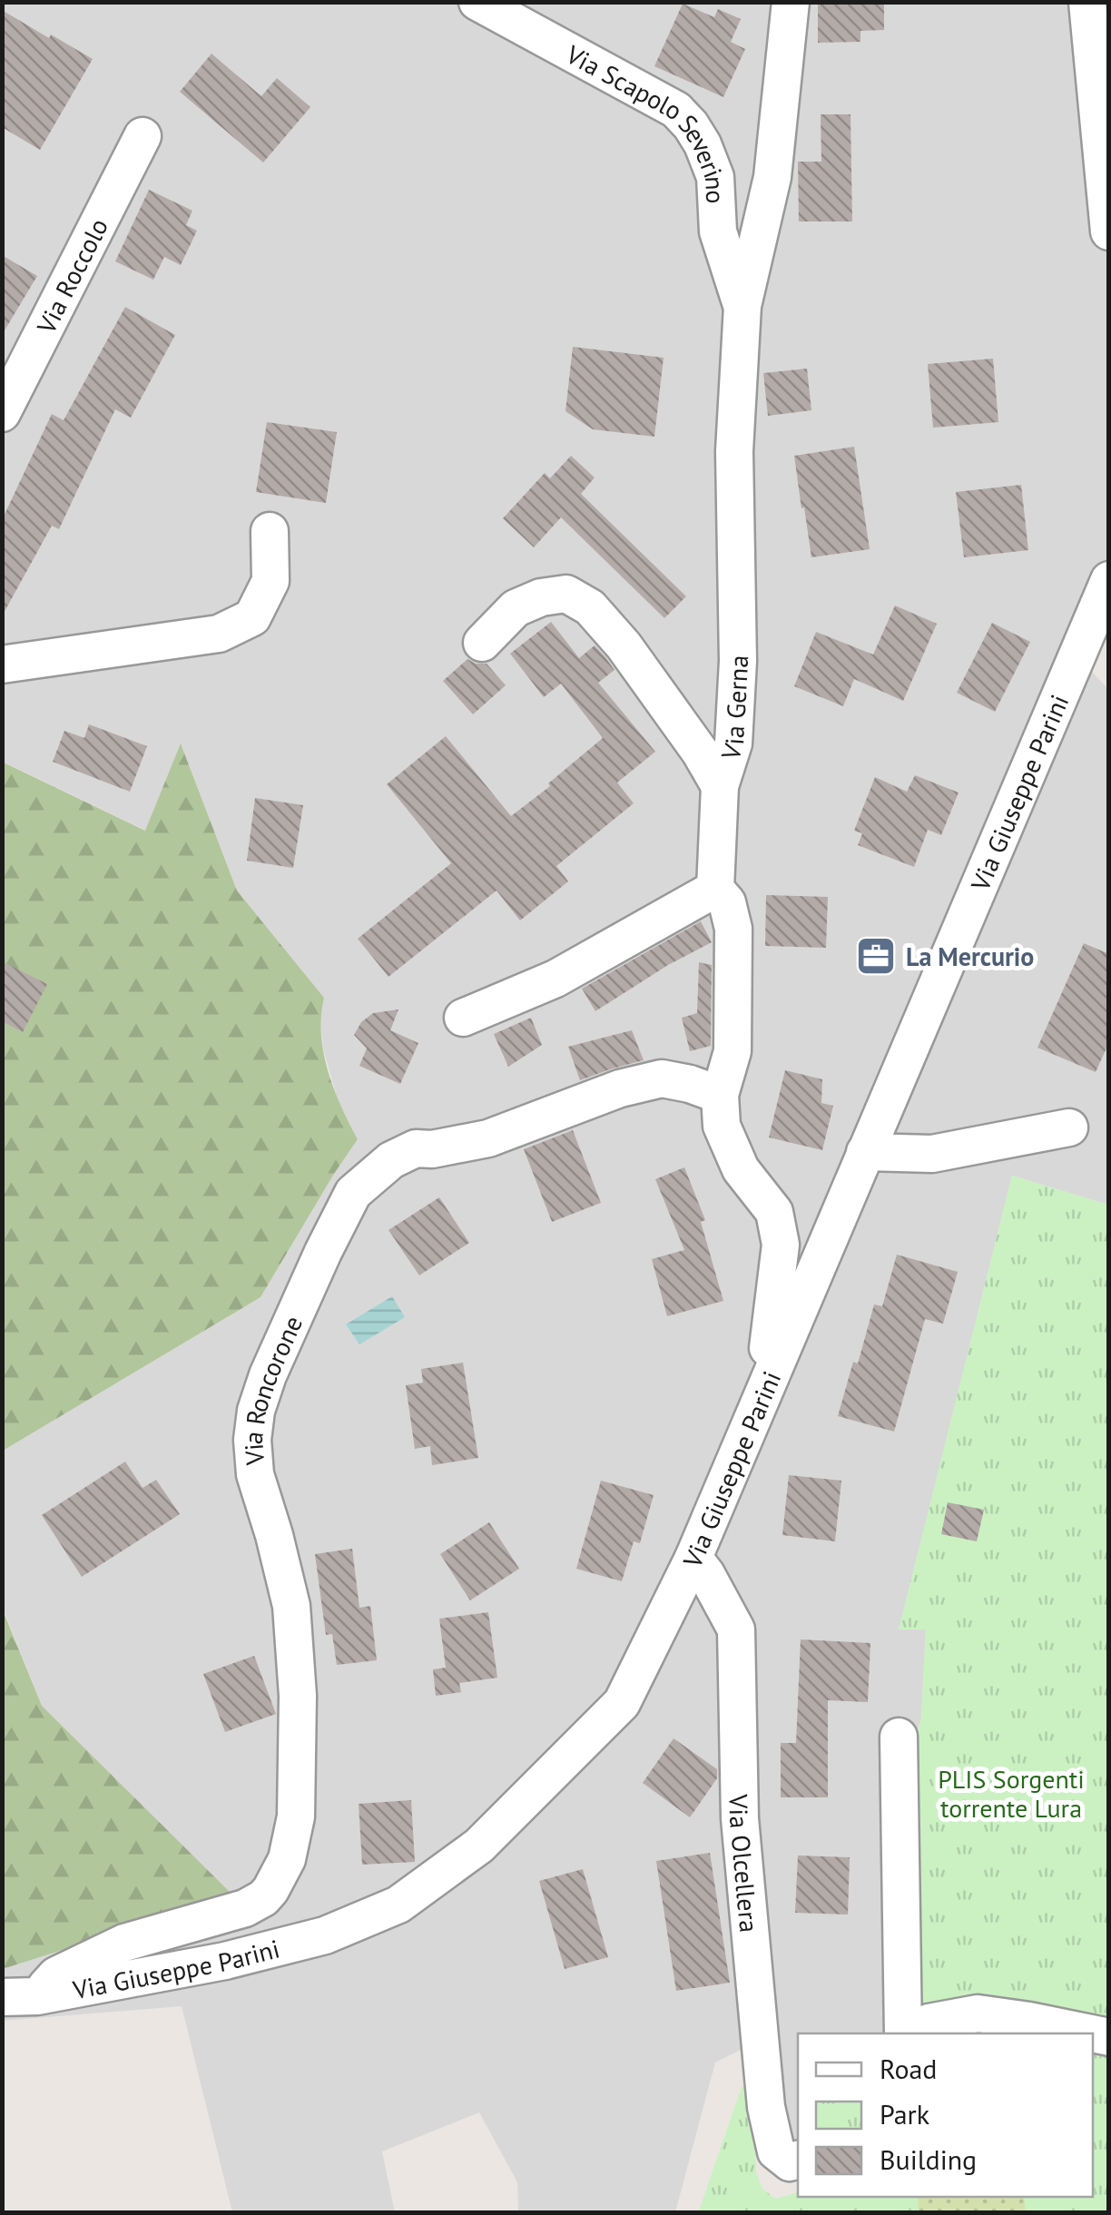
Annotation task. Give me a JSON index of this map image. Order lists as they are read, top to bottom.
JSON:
{
  "streets": {
    "street": [
      "Via Scapolo Severino",
      "Via Roccolo",
      "Via Gerna",
      "Via Giuseppe Parini",
      "Via Roncorone",
      "Via Olcellera"
    ]
  },
  "crossings": [
    ["Via Scapolo Severino", "Via Gerna"],
    ["Via Gerna", "Via Giuseppe Parini"],
    ["Via Gerna", "Via Roncorone"],
    ["Via Giuseppe Parini", "Via Roncorone"],
    ["Via Giuseppe Parini", "Via Olcellera"]
  ],
  "parks": ["PLIS Sorgenti torrente Lura"],
  "places": {
    "office": ["La Mercurio"]
  },
  "legend": ["Road", "Park", "Building"]
}
